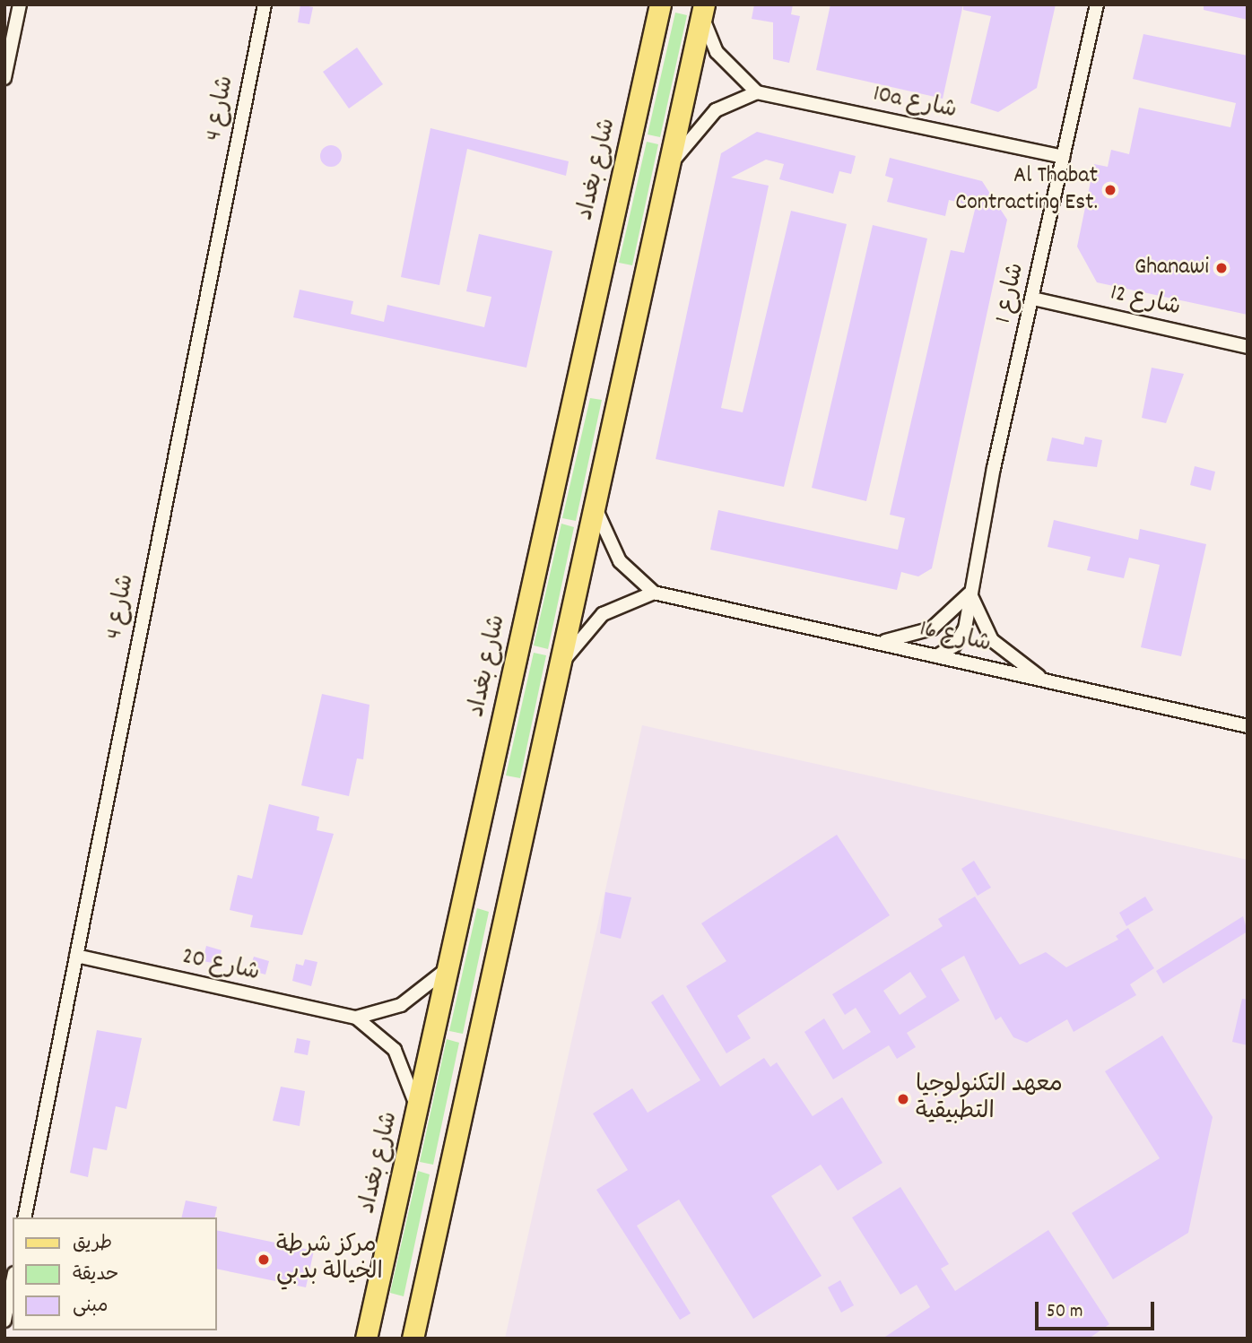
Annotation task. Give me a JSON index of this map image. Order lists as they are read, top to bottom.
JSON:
{
  "streets": {
    "main road": ["شارع بغداد"],
    "street": [
      "10a شارع",
      "شارع 4",
      "شارع 1",
      "شارع 12",
      "شارع 16",
      "شارع 20"
    ]
  },
  "crossings": [
    ["10a شارع", "شارع 1"],
    ["شارع 4", "شارع 20"],
    ["شارع بغداد", "شارع 20"],
    ["شارع 1", "شارع 12"],
    ["شارع 1", "شارع 16"]
  ],
  "places": [
    "Al Thabat Contracting Est.",
    "Ghanawi",
    "معهد التكنولوجيا التطبيقية",
    "مركز شرطة الخيالة بدبي"
  ],
  "legend": ["طريق", "حديقة", "مبنى"],
  "scale_bar": "50 m"
}
